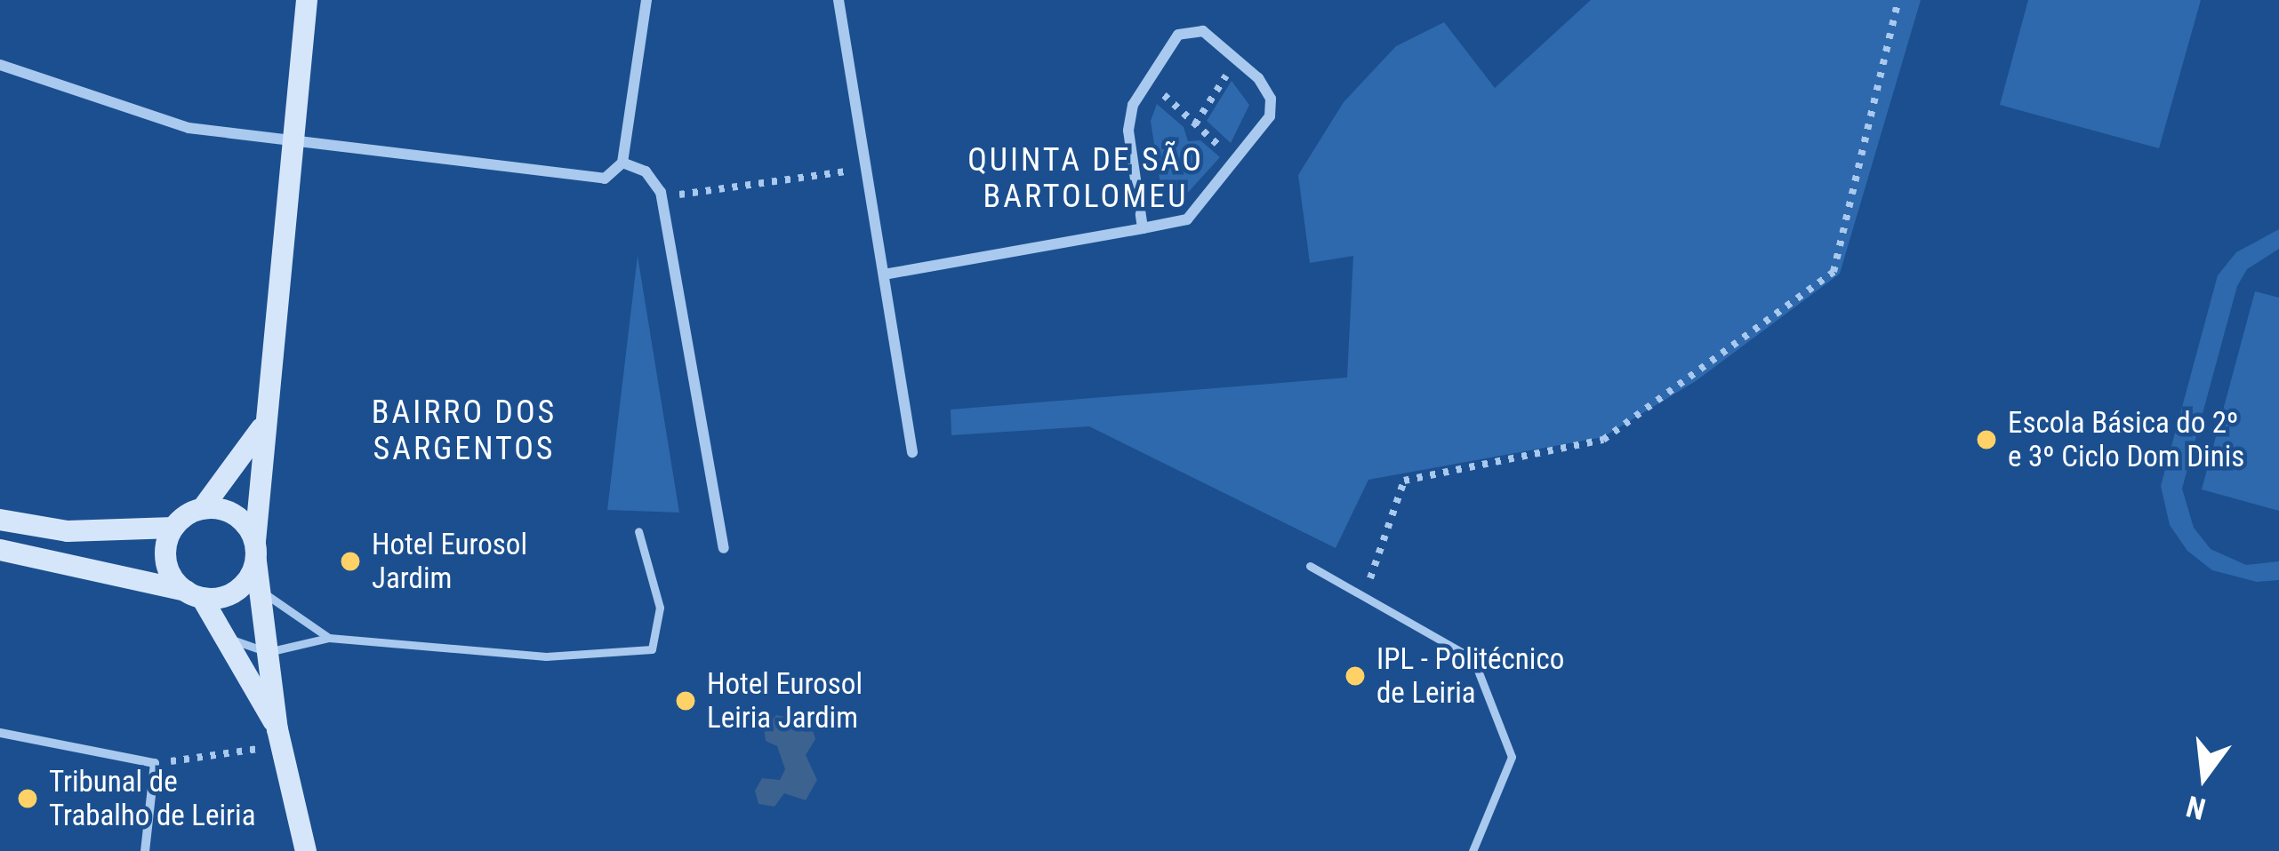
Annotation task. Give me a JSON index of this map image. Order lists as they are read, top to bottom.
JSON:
{
  "districts": ["QUINTA DE SÃO BARTOLOMEU", "BAIRRO DOS SARGENTOS"],
  "places": [
    "Escola Básica do 2º e 3º Ciclo Dom Dinis",
    "Hotel Eurosol Jardim",
    "IPL - Politécnico de Leiria",
    "Hotel Eurosol Leiria Jardim",
    "Tribunal de Trabalho de Leiria"
  ],
  "north": "bottom"
}
